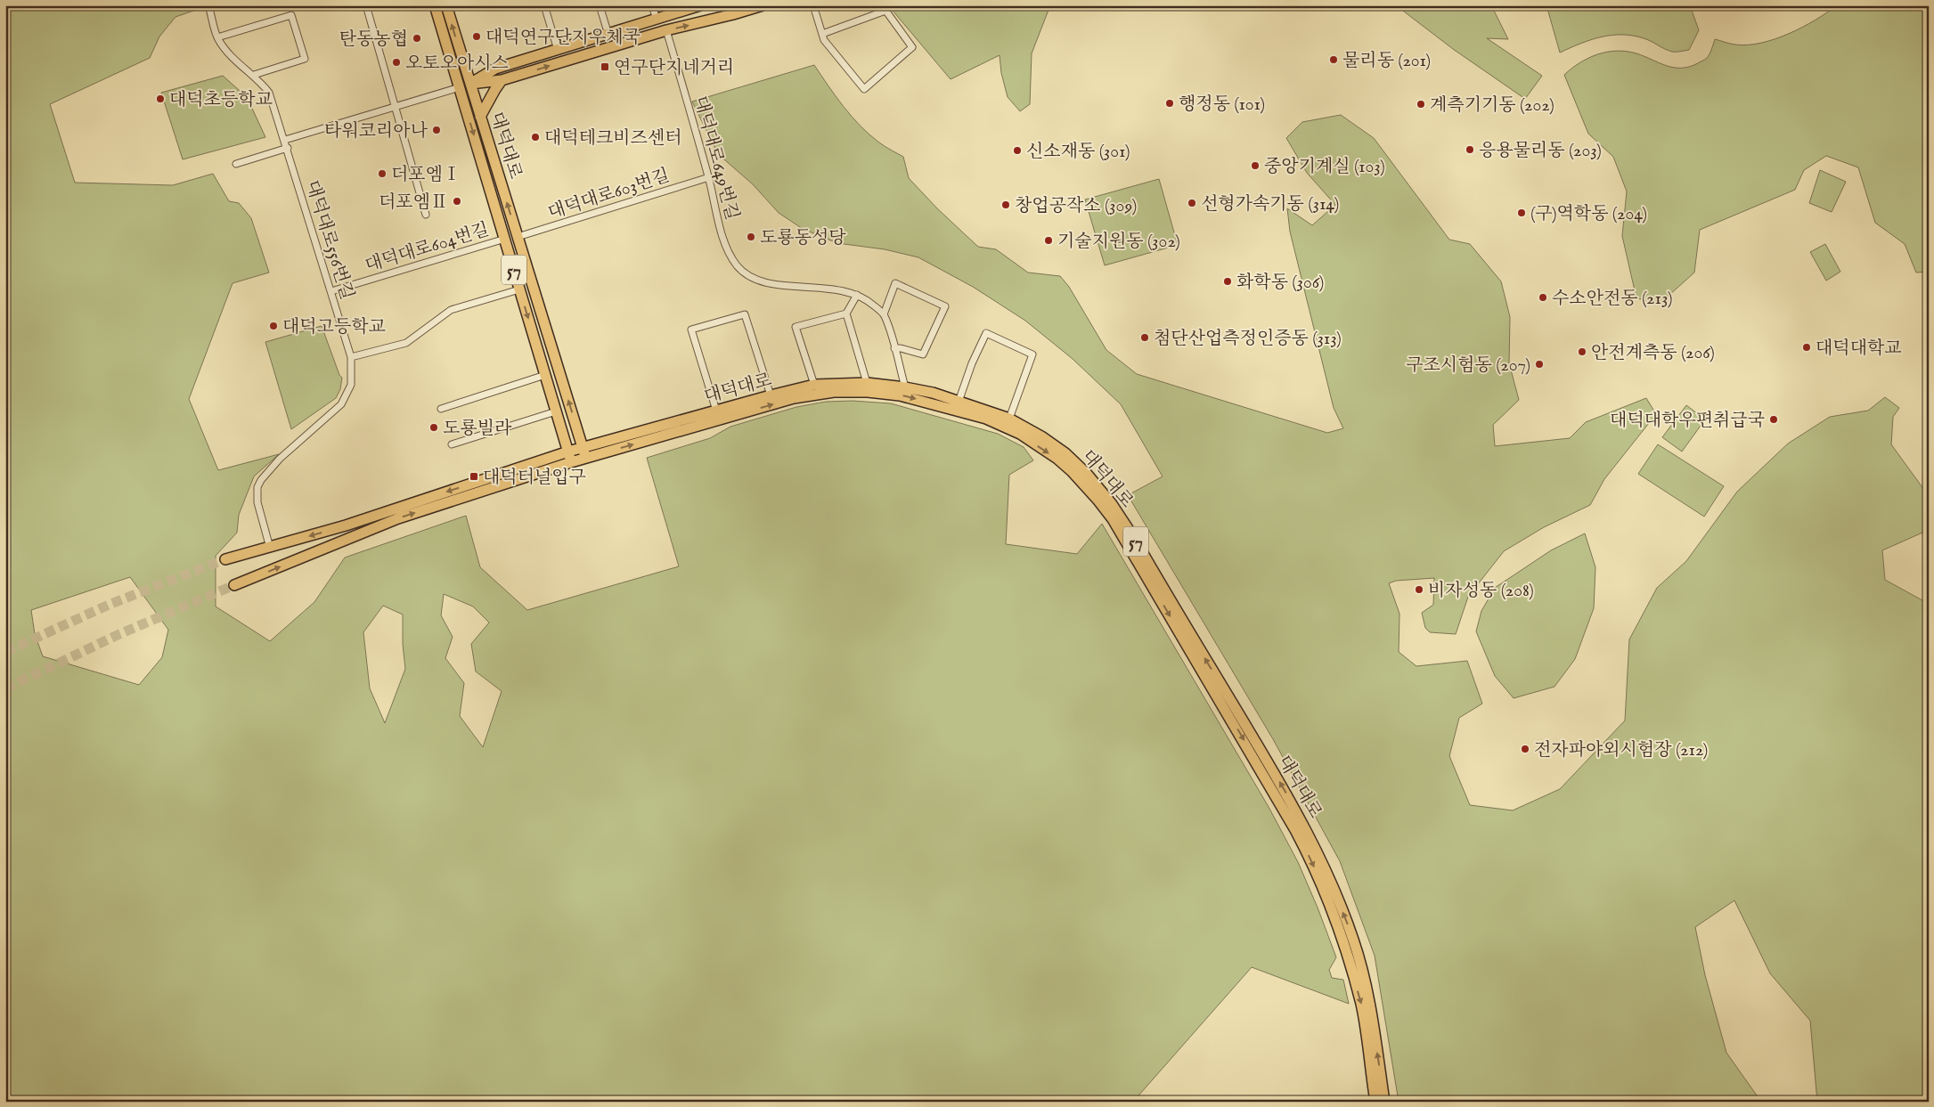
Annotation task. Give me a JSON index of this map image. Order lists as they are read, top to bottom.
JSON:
{
  "streets": {
    "main road": ["대덕대로", "57"],
    "street": [
      "대덕대로649번길",
      "대덕대로603번길",
      "대덕대로556번길",
      "대덕대로604번길"
    ]
  },
  "crossings": [
    ["대덕대로", "대덕대로603번길"],
    ["대덕대로", "대덕대로604번길"],
    ["대덕대로649번길", "대덕대로603번길"],
    ["대덕대로556번길", "대덕대로604번길"]
  ],
  "places": {
    "other": [
      "대덕연구단지우체국",
      "탄동농협",
      "물리동 (201)",
      "오토오아시스",
      "대덕초등학교",
      "행정동 (101)",
      "계측기기동 (202)",
      "타워코리아나",
      "대덕테크비즈센터",
      "응용물리동 (203)",
      "신소재동 (301)",
      "중앙기계실 (103)",
      "더포엠Ⅰ",
      "더포엠Ⅱ",
      "선형가속기동 (314)",
      "창업공작소 (309)",
      "(구)역학동 (204)",
      "도룡동성당",
      "기술지원동 (302)",
      "화학동 (306)",
      "수소안전동 (213)",
      "대덕고등학교",
      "첨단산업측정인증동 (313)",
      "대덕대학교",
      "안전계측동 (206)",
      "구조시험동 (207)",
      "대덕대학우편취급국",
      "도룡빌라",
      "비자성동 (208)",
      "전자파야외시험장 (212)"
    ],
    "transit": ["연구단지네거리", "대덕터널입구"]
  }
}
